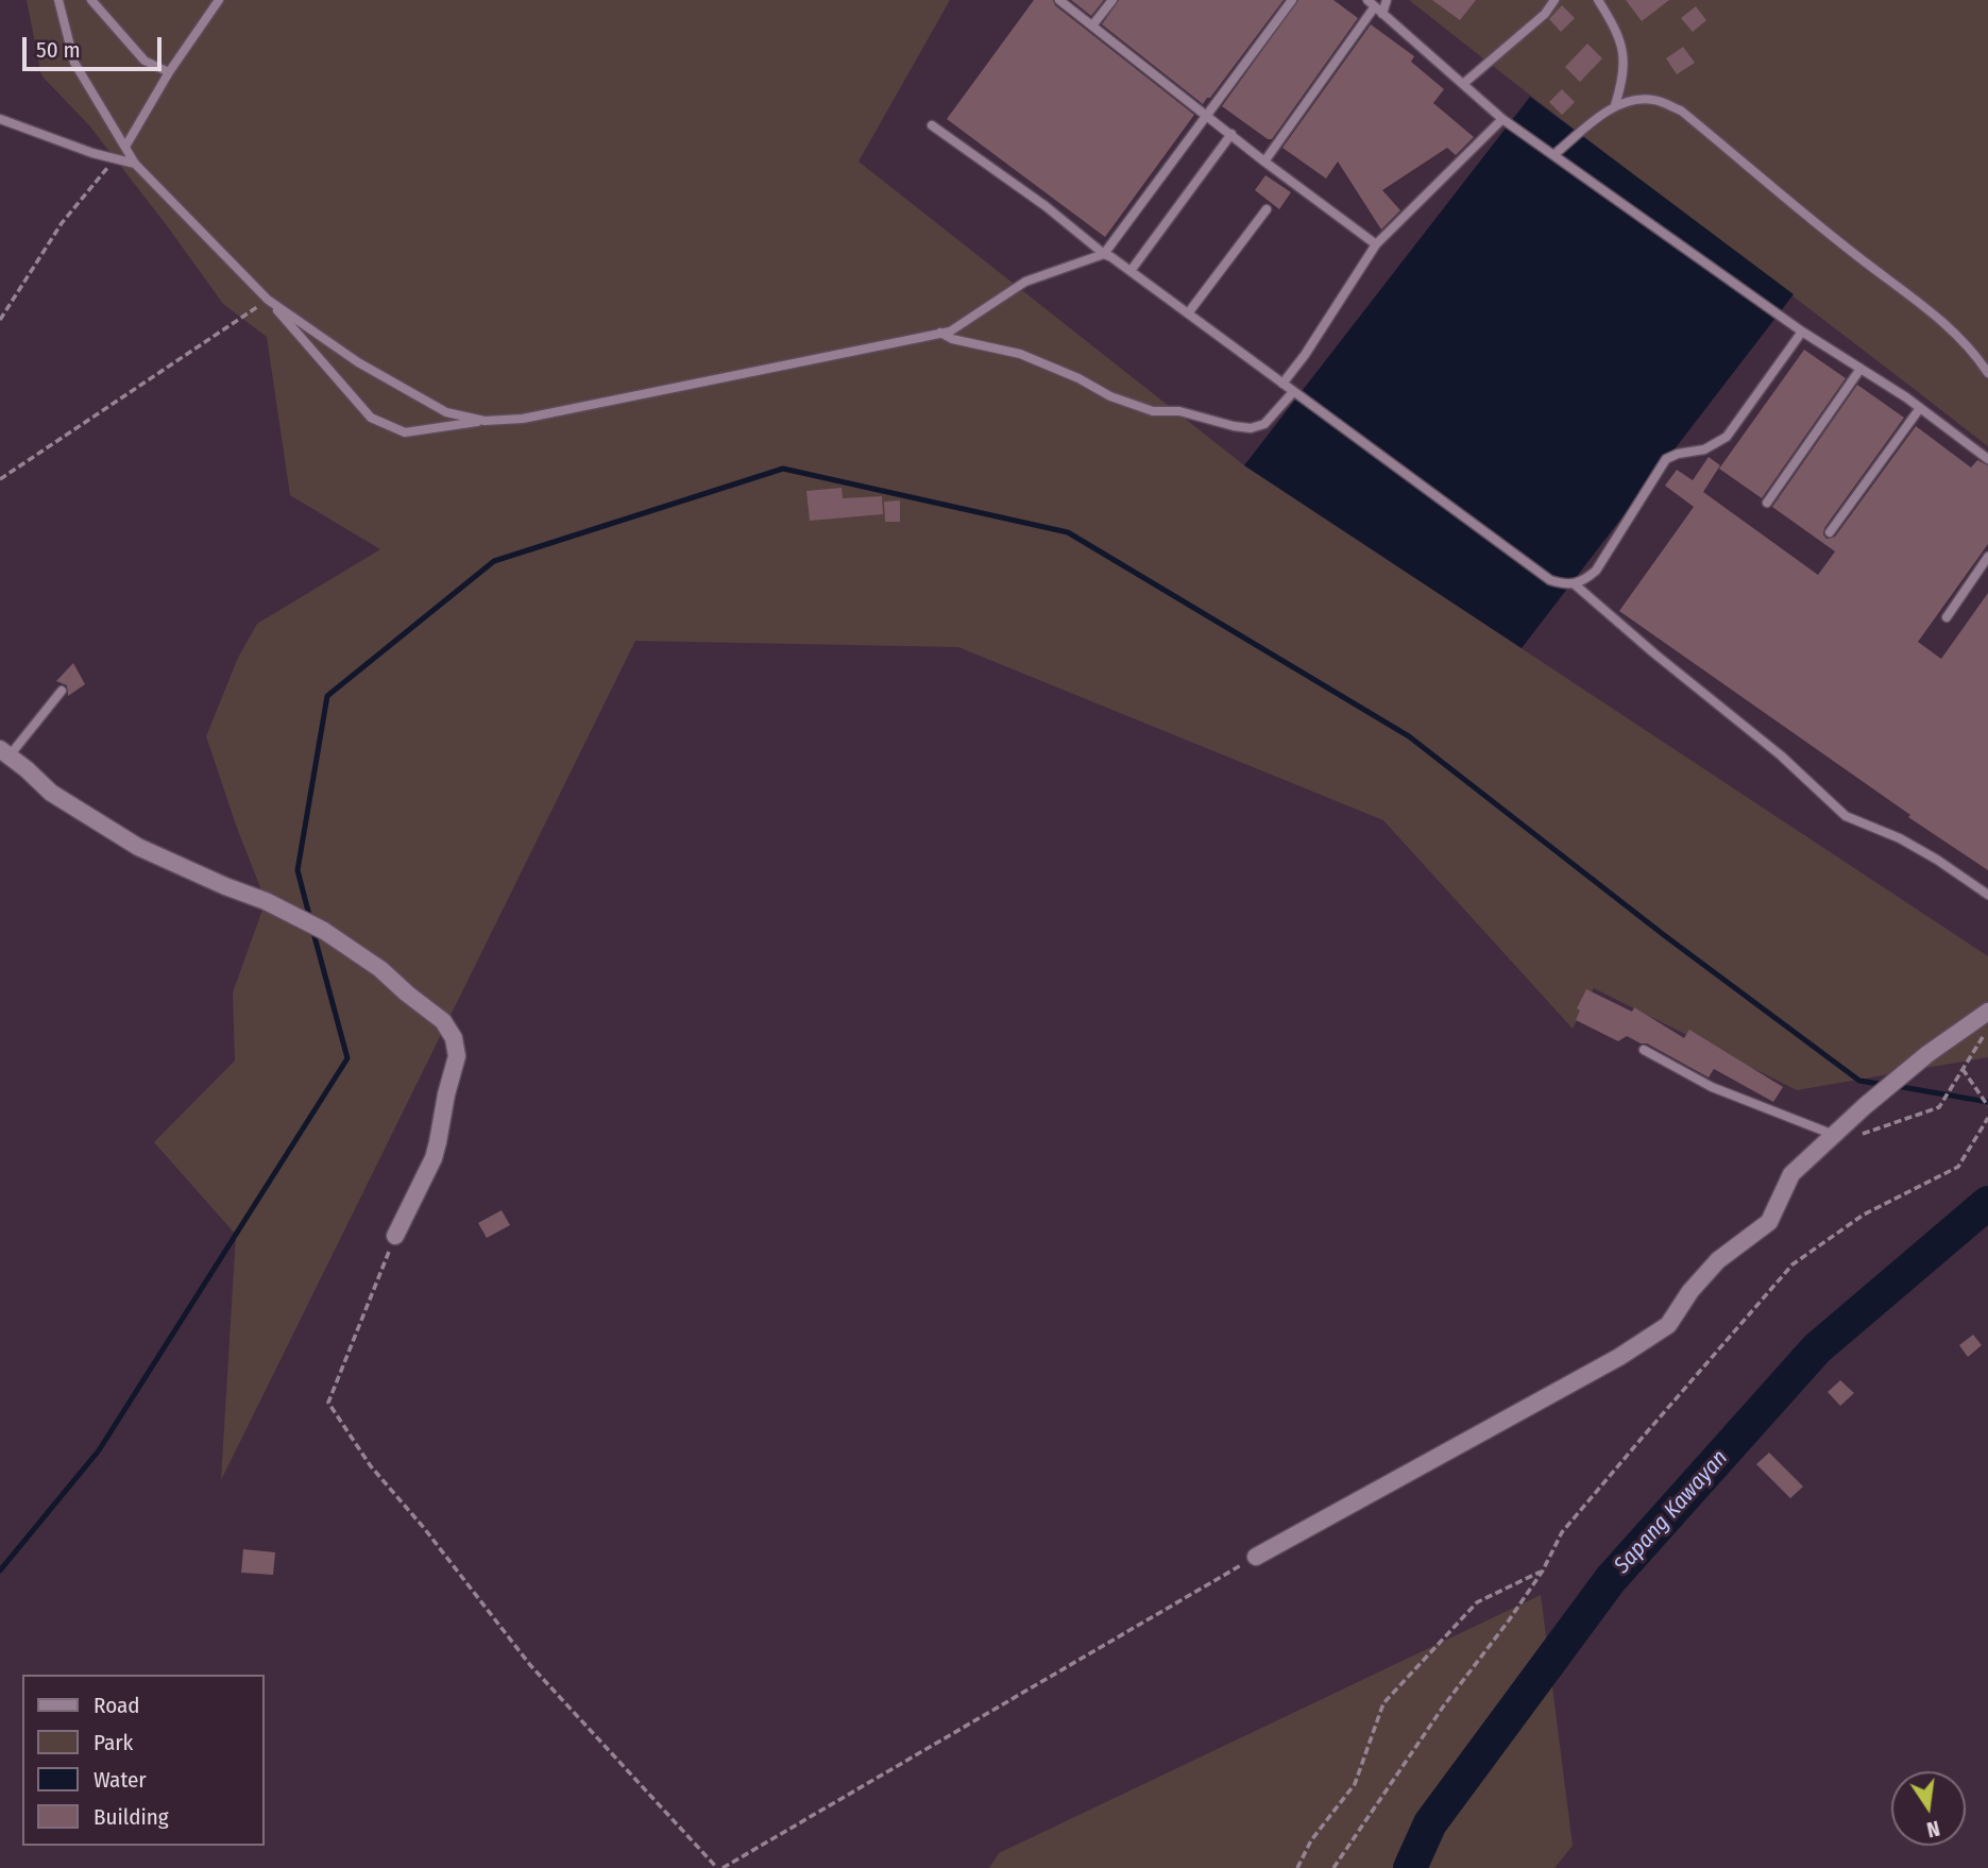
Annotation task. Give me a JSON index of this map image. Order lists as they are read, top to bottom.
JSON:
{
  "water": ["Sapang Kawayan"],
  "legend": [
    "Road",
    "Park",
    "Water",
    "Building"
  ],
  "scale_bar": "50 m",
  "north": "bottom"
}
